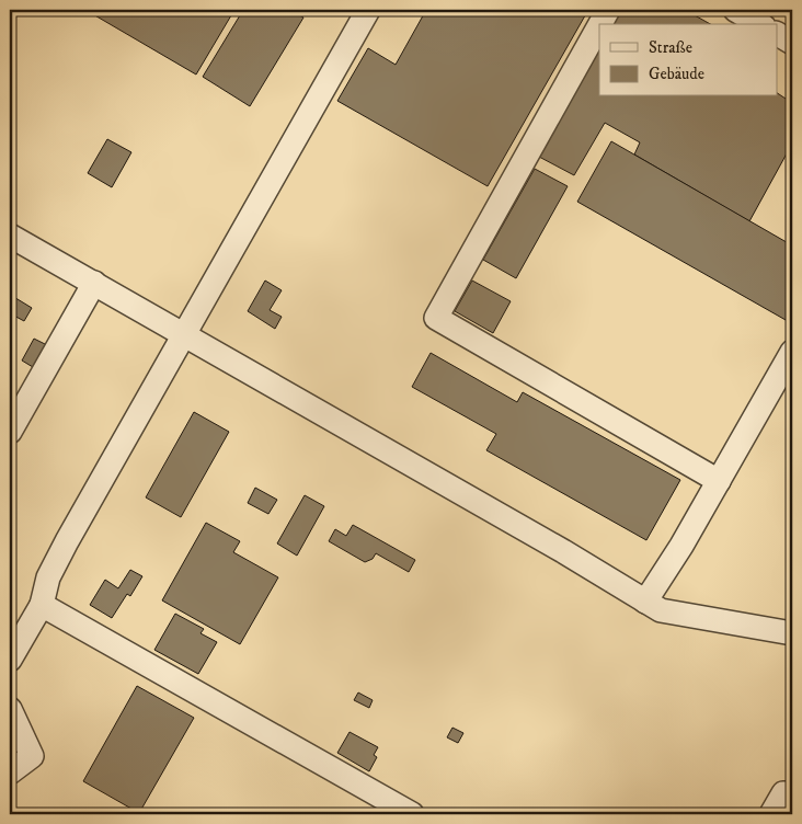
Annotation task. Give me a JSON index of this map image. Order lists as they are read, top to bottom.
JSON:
{
  "legend": ["Straße", "Gebäude"]
}
